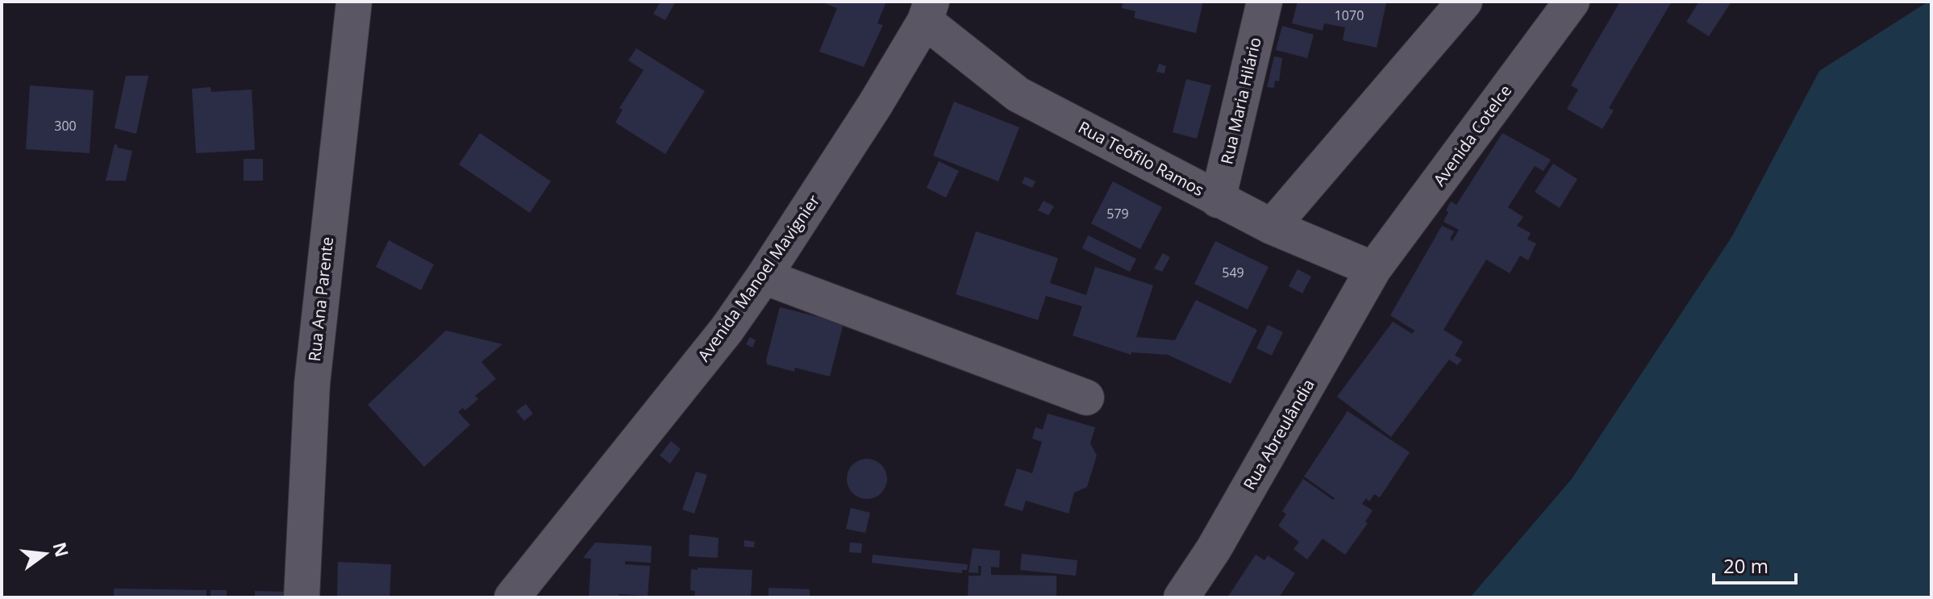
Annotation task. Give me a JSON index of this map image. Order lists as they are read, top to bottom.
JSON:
{
  "streets": {
    "street": [
      "Rua Maria Hilário",
      "Avenida Cotelce",
      "Rua Teófilo Ramos",
      "Avenida Manoel Mavignier",
      "Rua Ana Parente",
      "Rua Abreulândia"
    ]
  },
  "crossings": [
    ["Rua Maria Hilário", "Rua Teófilo Ramos"],
    ["Avenida Cotelce", "Rua Teófilo Ramos"],
    ["Avenida Cotelce", "Rua Abreulândia"],
    ["Rua Teófilo Ramos", "Avenida Manoel Mavignier"],
    ["Rua Teófilo Ramos", "Rua Abreulândia"]
  ],
  "house_numbers": [
    "1070",
    "300",
    "579",
    "549"
  ],
  "scale_bar": "20 m",
  "north": "right"
}
